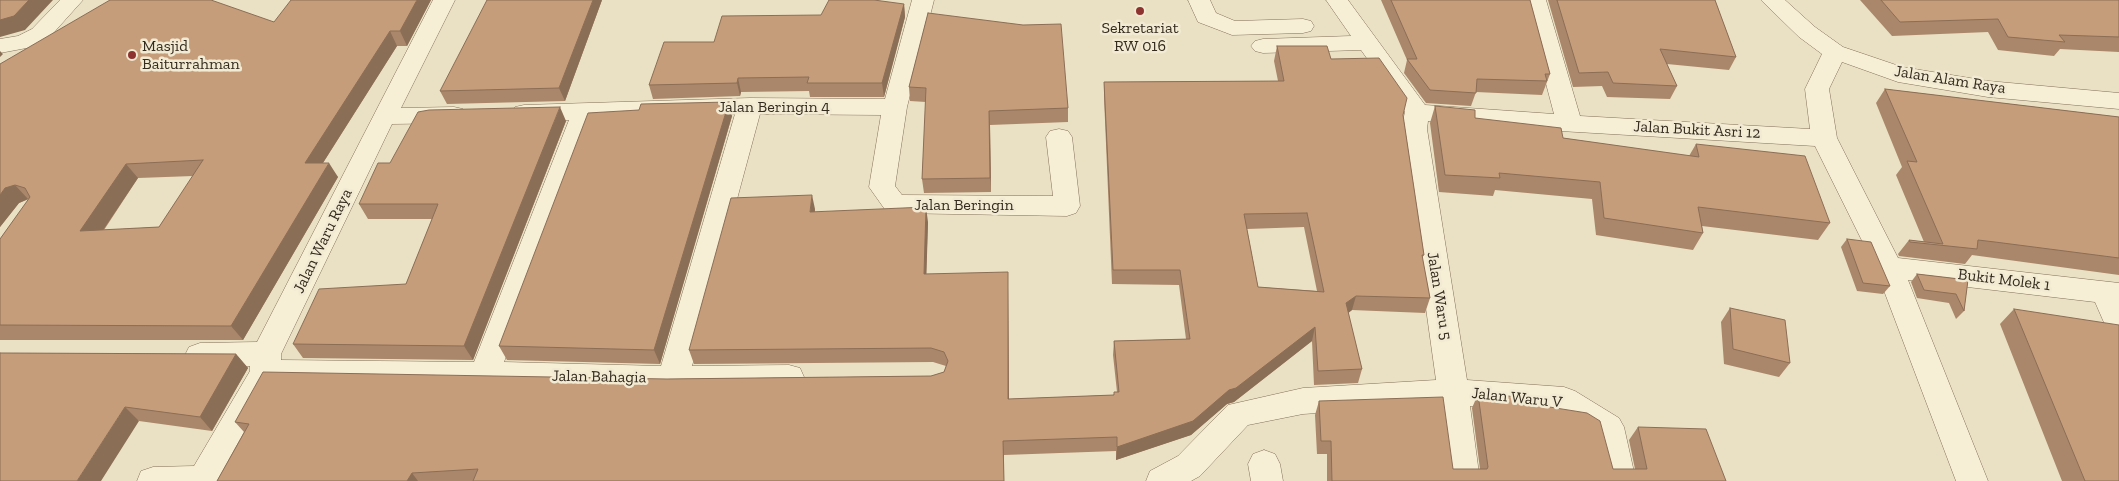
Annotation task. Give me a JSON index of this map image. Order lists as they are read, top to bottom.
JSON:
{
  "streets": {
    "street": [
      "Jalan Alam Raya",
      "Jalan Beringin 4",
      "Jalan Bukit Asri 12",
      "Jalan Beringin",
      "Jalan Waru Raya",
      "Bukit Molek 1",
      "Jalan Waru 5",
      "Jalan Bahagia",
      "Jalan Waru V"
    ]
  },
  "crossings": [
    ["Jalan Beringin 4", "Jalan Beringin"],
    ["Jalan Beringin 4", "Jalan Waru Raya"],
    ["Jalan Bukit Asri 12", "Jalan Waru 5"],
    ["Jalan Waru Raya", "Jalan Bahagia"],
    ["Jalan Waru 5", "Jalan Waru V"]
  ],
  "places": ["Sekretariat RW 016", "Masjid Baiturrahman"]
}
